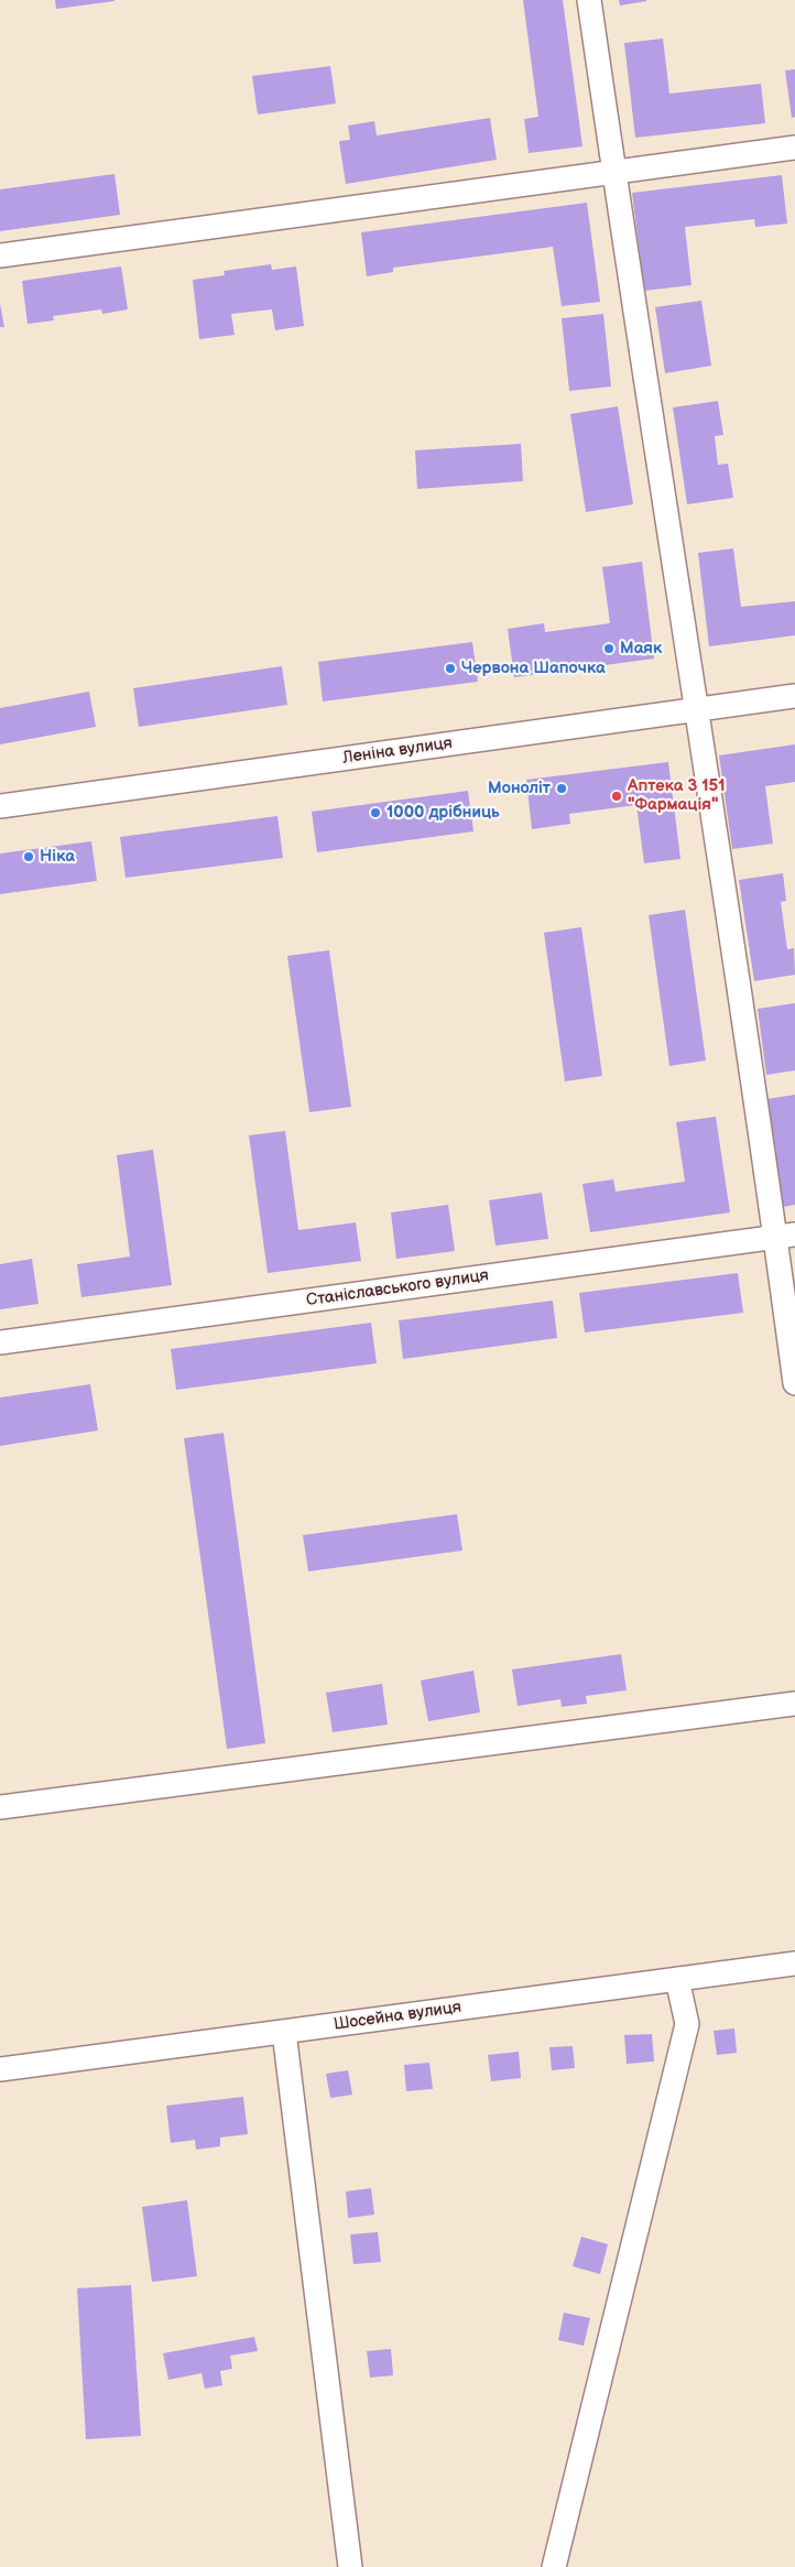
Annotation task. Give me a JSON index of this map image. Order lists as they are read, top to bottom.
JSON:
{
  "streets": {
    "street": ["Леніна вулиця", "Станіславського вулиця", "Шосейна вулиця"]
  },
  "places": [
    "Маяк",
    "Червона Шапочка",
    "Моноліт",
    "Аптека 3 151 \"Фармація\"",
    "1000 дрібниць",
    "Ніка"
  ]
}
